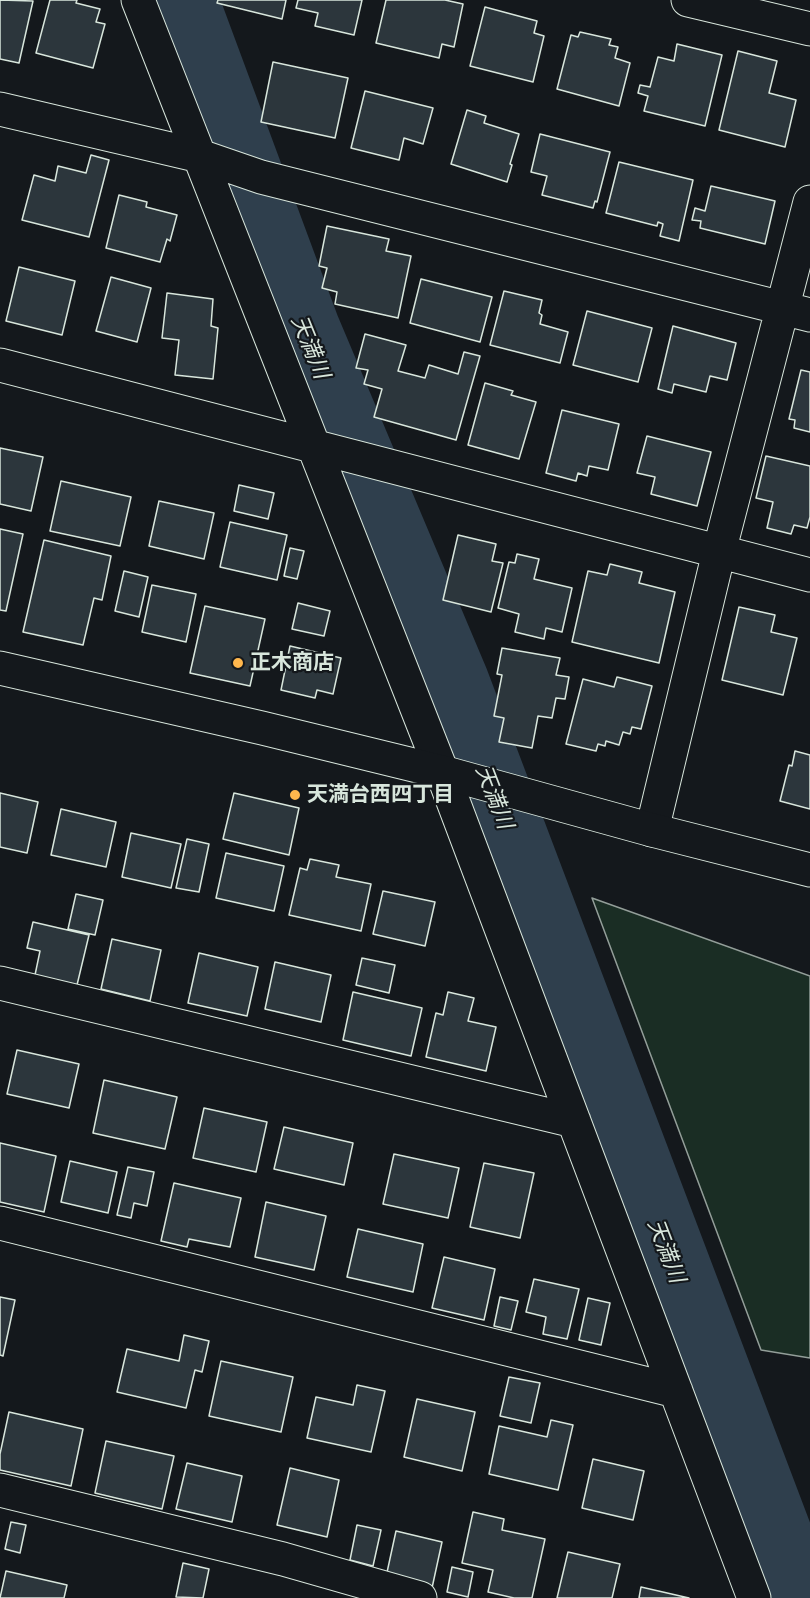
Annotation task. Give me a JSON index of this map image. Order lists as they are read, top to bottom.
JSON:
{
  "water": ["天満川"],
  "places": ["正木商店", "天満台西四丁目"]
}
